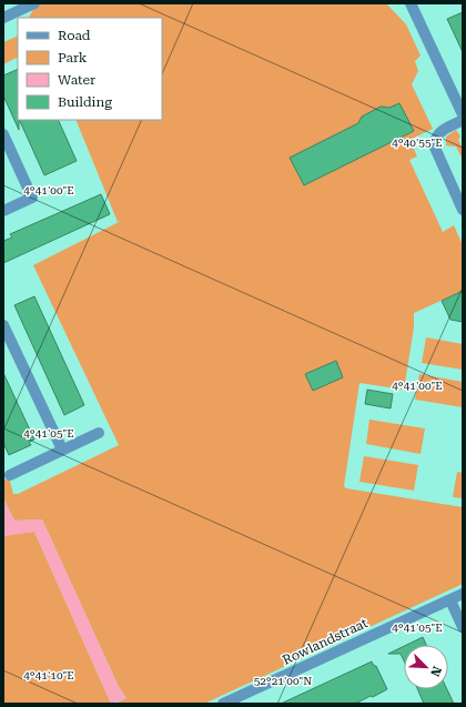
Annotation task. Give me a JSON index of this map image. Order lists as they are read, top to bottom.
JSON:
{
  "streets": {
    "street": ["Rowlandstraat"]
  },
  "legend": [
    "Road",
    "Park",
    "Water",
    "Building"
  ],
  "north": "bottom right",
  "coordinates": [
    "4°40'55\"E",
    "4°41'00\"E",
    "4°41'05\"E",
    "4°41'10\"E",
    "52°21'00\"N"
  ]
}
